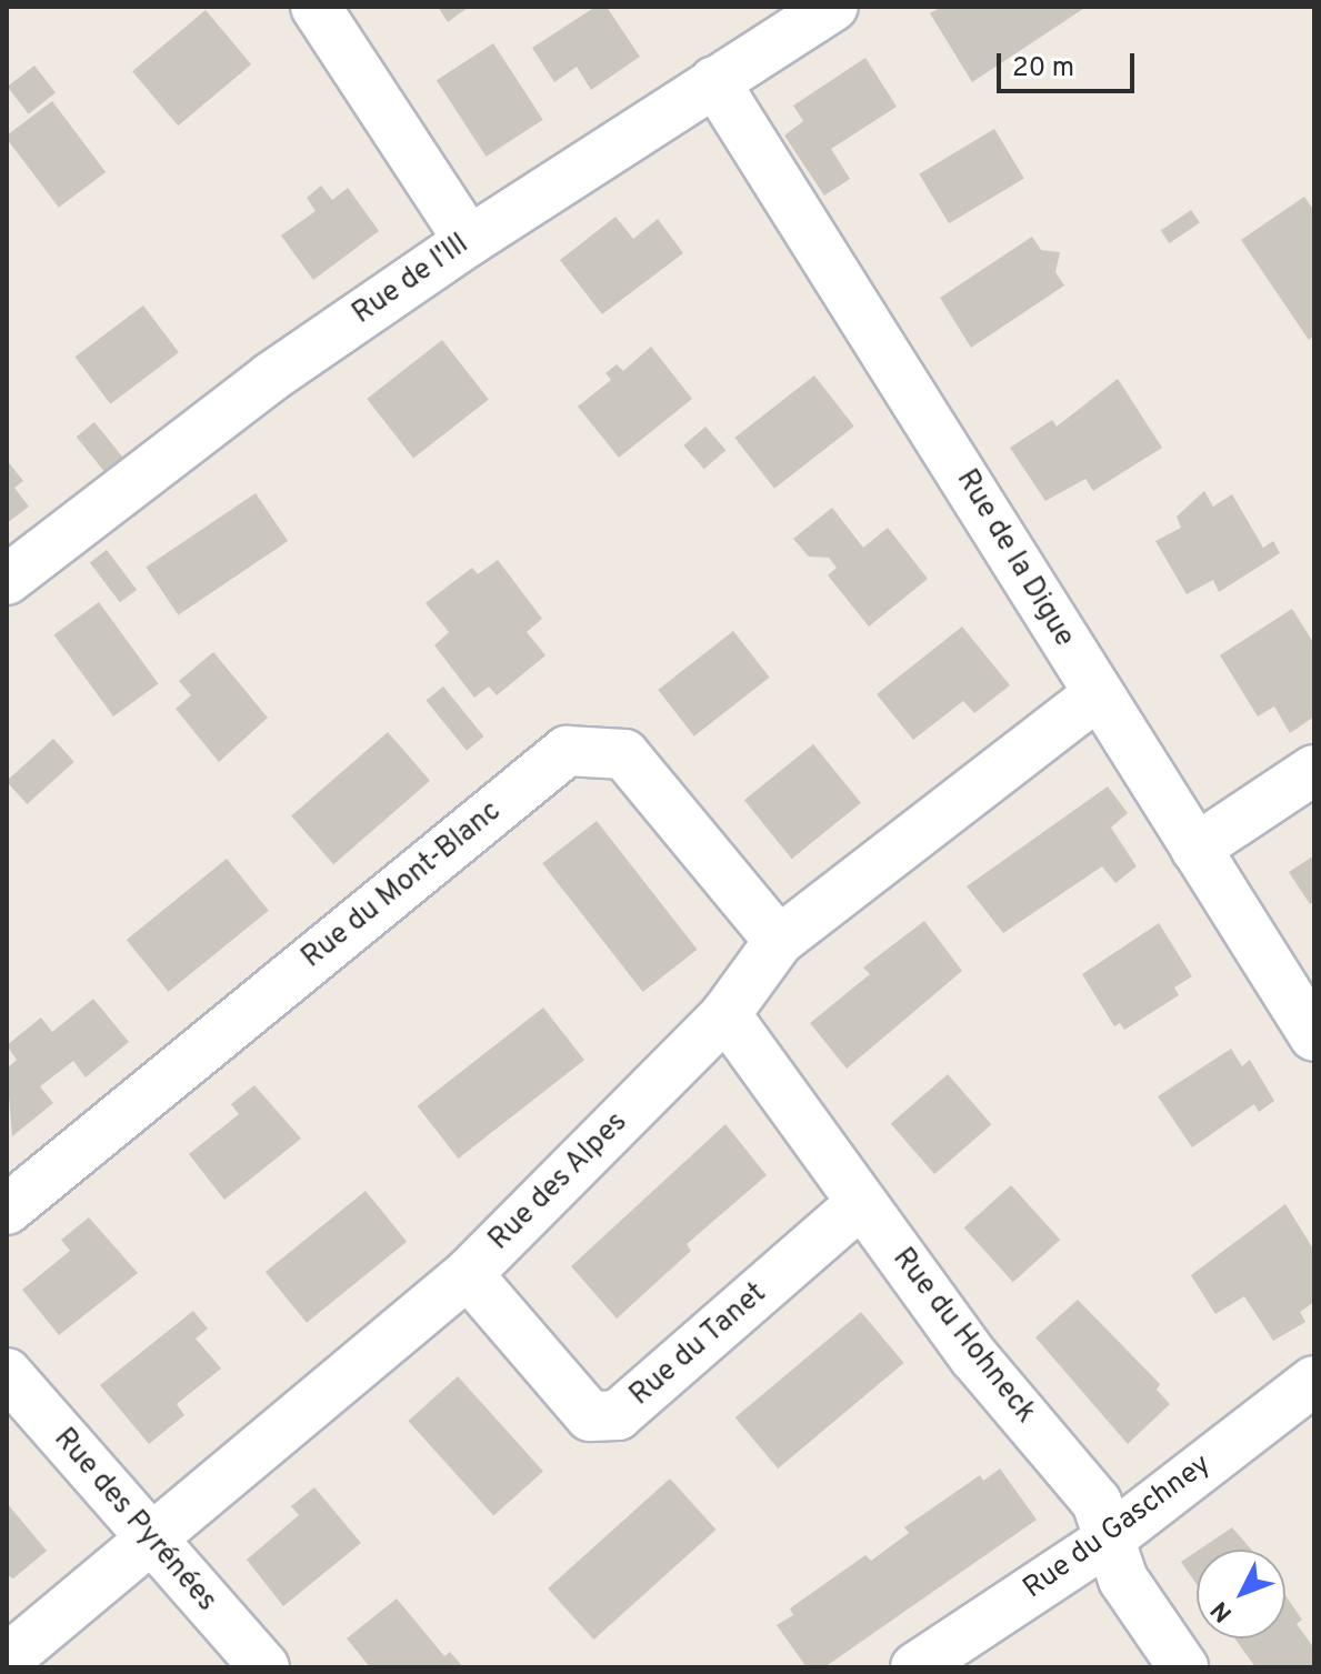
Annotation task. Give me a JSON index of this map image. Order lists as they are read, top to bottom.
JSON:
{
  "streets": {
    "street": [
      "Rue de l'Ill",
      "Rue de la Digue",
      "Rue du Mont-Blanc",
      "Rue des Alpes",
      "Rue du Hohneck",
      "Rue du Tanet",
      "Rue des Pyrénées",
      "Rue du Gaschney"
    ]
  },
  "crossings": [
    ["Rue de l'Ill", "Rue de la Digue"],
    ["Rue de la Digue", "Rue des Alpes"],
    ["Rue du Mont-Blanc", "Rue des Alpes"],
    ["Rue des Alpes", "Rue du Hohneck"],
    ["Rue des Alpes", "Rue du Tanet"],
    ["Rue des Alpes", "Rue des Pyrénées"],
    ["Rue du Hohneck", "Rue du Tanet"],
    ["Rue du Hohneck", "Rue du Gaschney"]
  ],
  "scale_bar": "20 m",
  "north": "bottom left"
}
